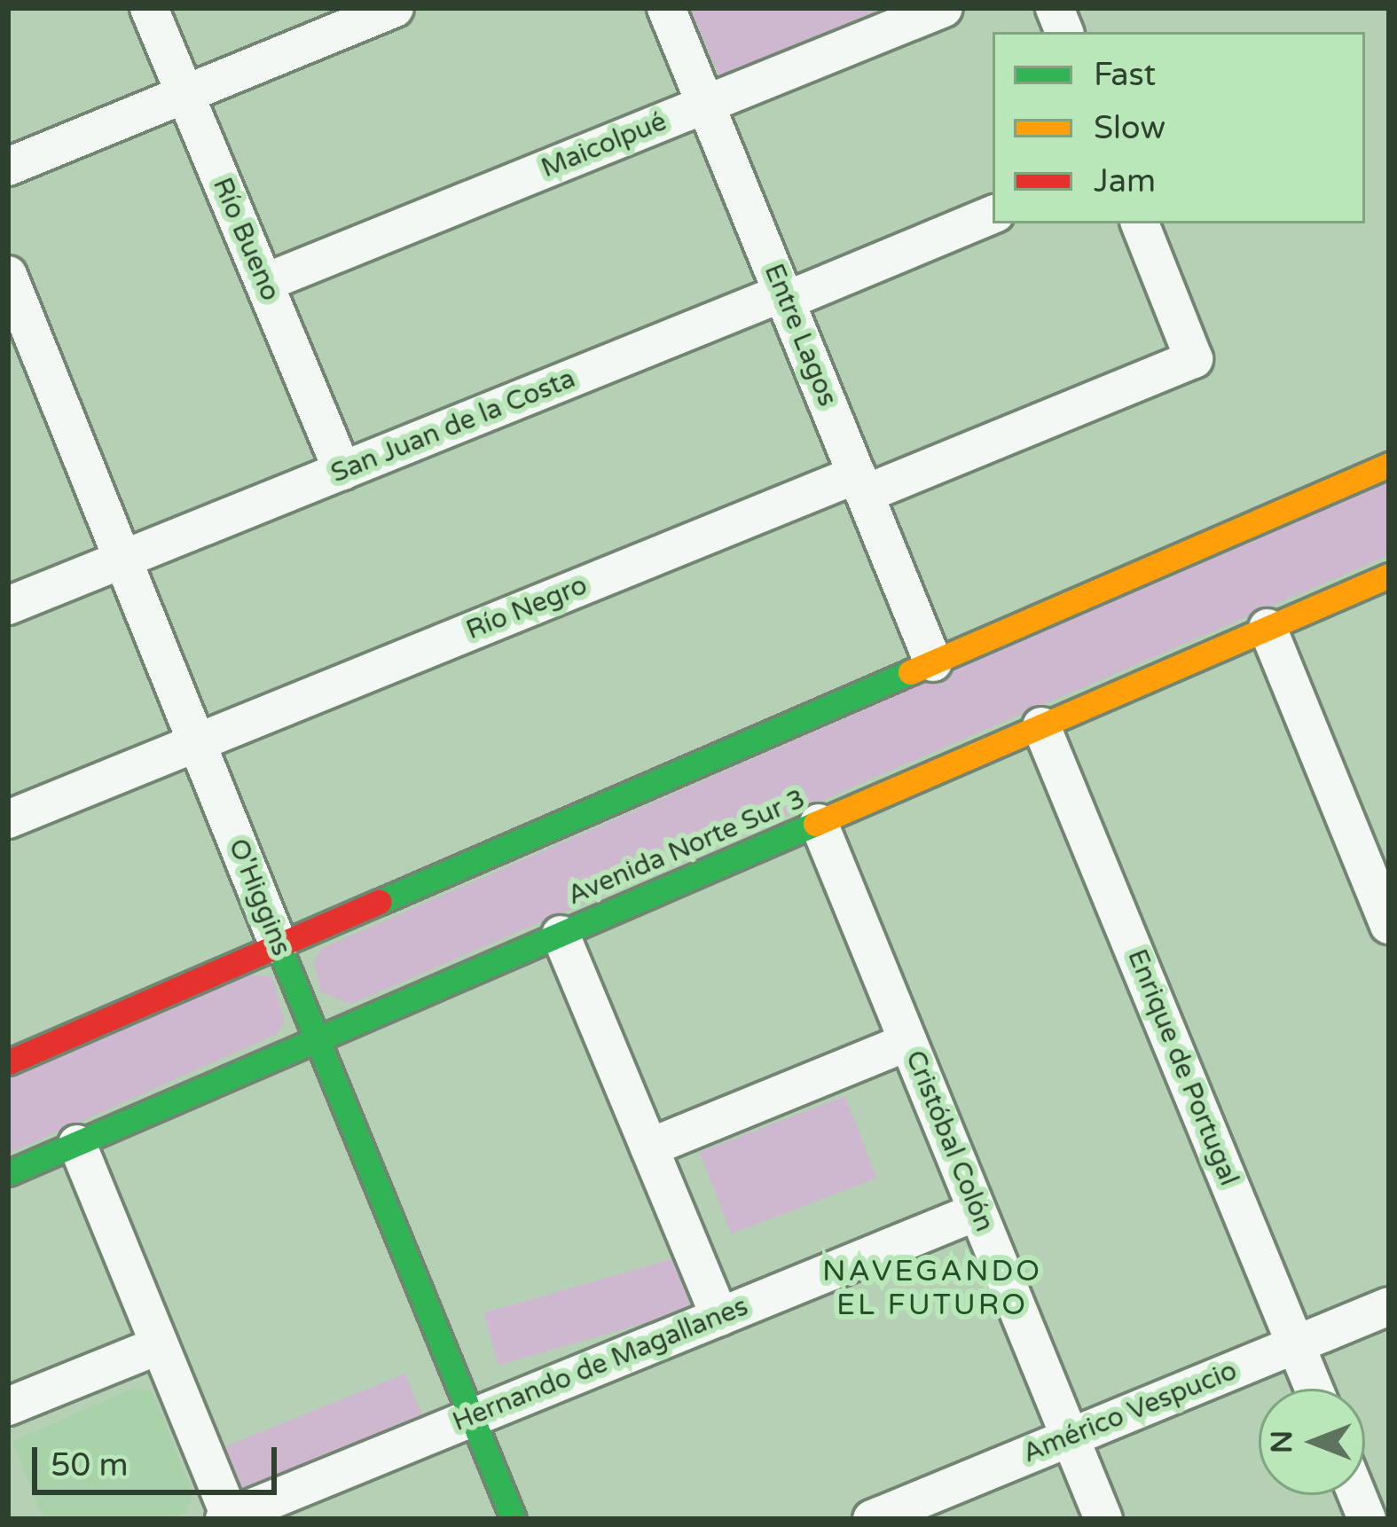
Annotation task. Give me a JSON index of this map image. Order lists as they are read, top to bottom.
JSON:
{
  "streets": {
    "street": [
      "Maicolpué",
      "Río Bueno",
      "Entre Lagos",
      "San Juan de la Costa",
      "Río Negro",
      "Avenida Norte Sur 3",
      "O'Higgins",
      "Enrique de Portugal",
      "Cristóbal Colón",
      "Hernando de Magallanes",
      "Américo Vespucio"
    ]
  },
  "crossings": [
    ["Maicolpué", "Río Bueno"],
    ["Maicolpué", "Entre Lagos"],
    ["Río Bueno", "San Juan de la Costa"],
    ["Entre Lagos", "San Juan de la Costa"],
    ["Entre Lagos", "Río Negro"],
    ["San Juan de la Costa", "O'Higgins"],
    ["Río Negro", "O'Higgins"],
    ["Avenida Norte Sur 3", "O'Higgins"],
    ["Avenida Norte Sur 3", "Enrique de Portugal"],
    ["Avenida Norte Sur 3", "Cristóbal Colón"],
    ["O'Higgins", "Hernando de Magallanes"],
    ["Enrique de Portugal", "Américo Vespucio"],
    ["Cristóbal Colón", "Hernando de Magallanes"],
    ["Cristóbal Colón", "Américo Vespucio"]
  ],
  "districts": ["NAVEGANDO EL FUTURO"],
  "legend": ["Fast", "Slow", "Jam"],
  "scale_bar": "50 m",
  "north": "left"
}
